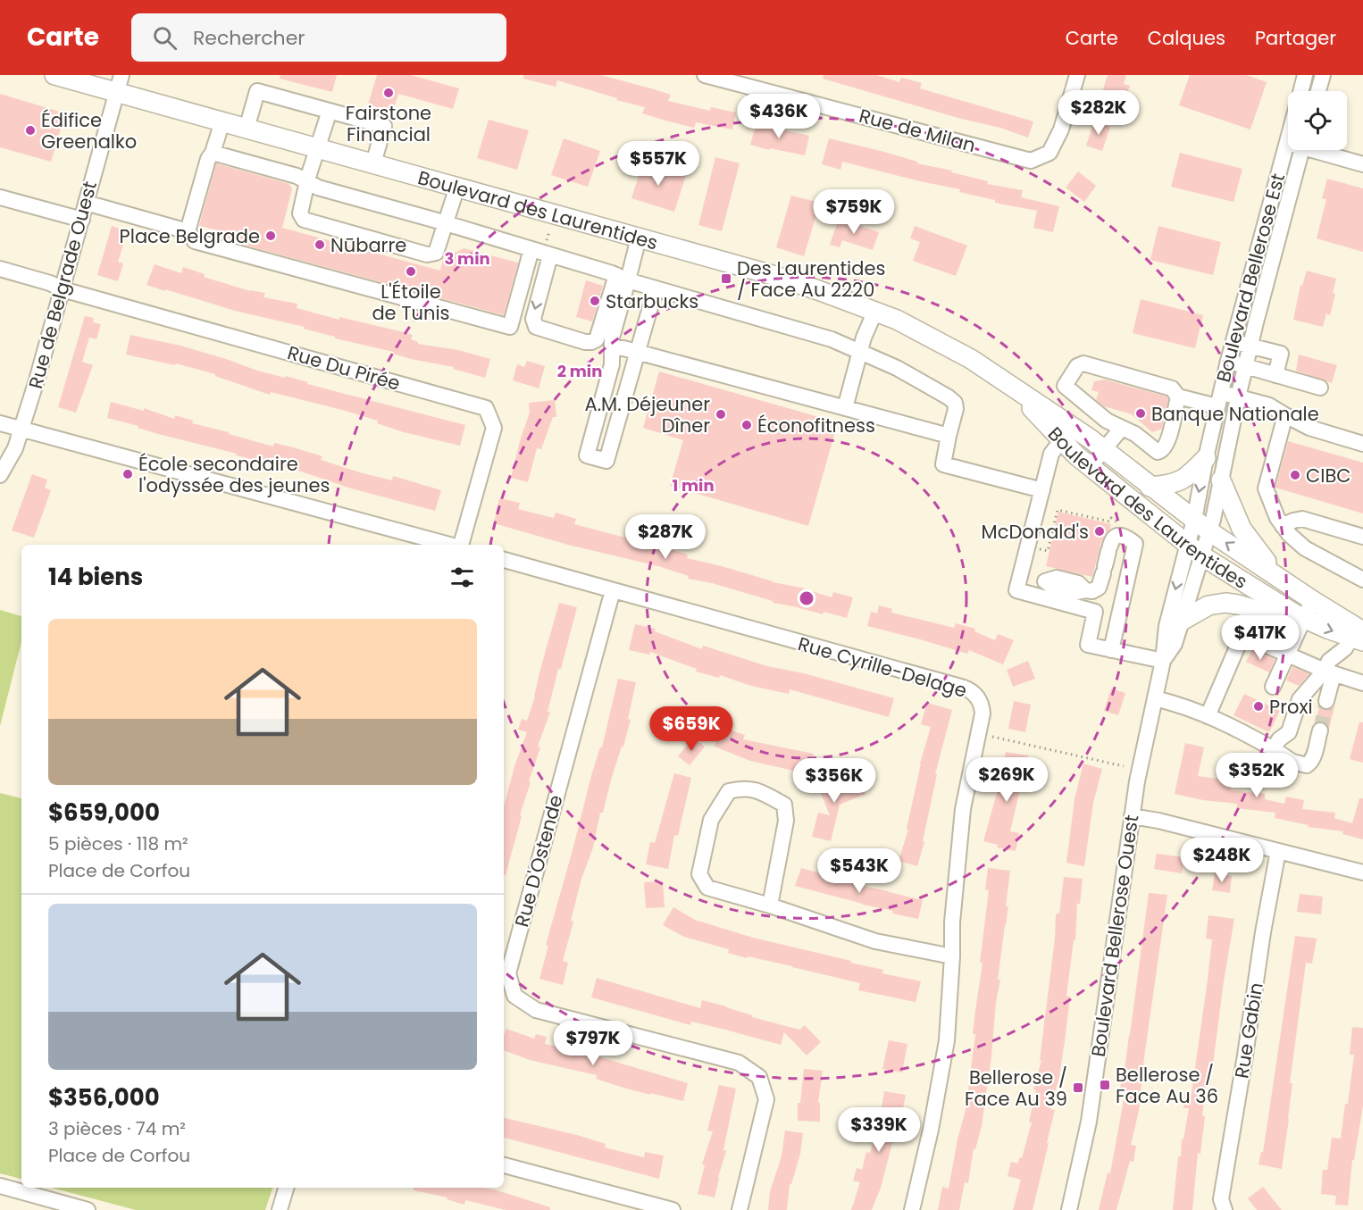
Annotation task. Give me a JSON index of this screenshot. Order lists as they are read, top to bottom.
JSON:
{
  "streets": {
    "main road": ["Boulevard des Laurentides"],
    "street": [
      "Rue de Milan",
      "Boulevard Bellerose Est",
      "Rue de Belgrade Ouest",
      "Rue Du Pirée",
      "Rue Cyrille-Delage",
      "Rue D'Ostende",
      "Boulevard Bellerose Ouest",
      "Rue Gabin"
    ]
  },
  "crossings": [
    ["Boulevard des Laurentides", "Boulevard Bellerose Est"],
    ["Boulevard des Laurentides", "Rue de Belgrade Ouest"],
    ["Boulevard des Laurentides", "Boulevard Bellerose Ouest"],
    ["Boulevard Bellerose Est", "Boulevard Bellerose Ouest"],
    ["Rue de Belgrade Ouest", "Rue Du Pirée"],
    ["Rue Cyrille-Delage", "Rue D'Ostende"]
  ],
  "places": {
    "other": [
      "Fairstone Financial",
      "Édifice Greenalko",
      "Place Belgrade",
      "Nūbarre",
      "L'Étoile de Tunis",
      "Starbucks",
      "Banque Nationale",
      "A.M. Déjeuner Dîner",
      "Éconofitness",
      "École secondaire l'odyssée des jeunes",
      "CIBC",
      "McDonald's",
      "Proxi"
    ],
    "transit": ["Des Laurentides / Face Au 2220", "Bellerose / Face Au 36", "Bellerose / Face Au 39"]
  },
  "page": {
    "header": "Carte",
    "search": "Rechercher",
    "nav": ["Carte", "Calques", "Partager"],
    "price": [
      "$282K",
      "$436K",
      "$557K",
      "$759K",
      "$287K",
      "$417K",
      "$659K",
      "$352K",
      "$269K",
      "$356K",
      "$248K",
      "$543K",
      "$797K",
      "$339K"
    ],
    "heading": "14 biens",
    "list": [
      {
        "name": "$659,000",
        "note": "5 pièces · 118 m² · Place de Corfou"
      },
      {
        "name": "$356,000",
        "note": "3 pièces · 74 m² · Place de Corfou"
      }
    ]
  },
  "rings": ["3 min", "2 min", "1 min"]
}
